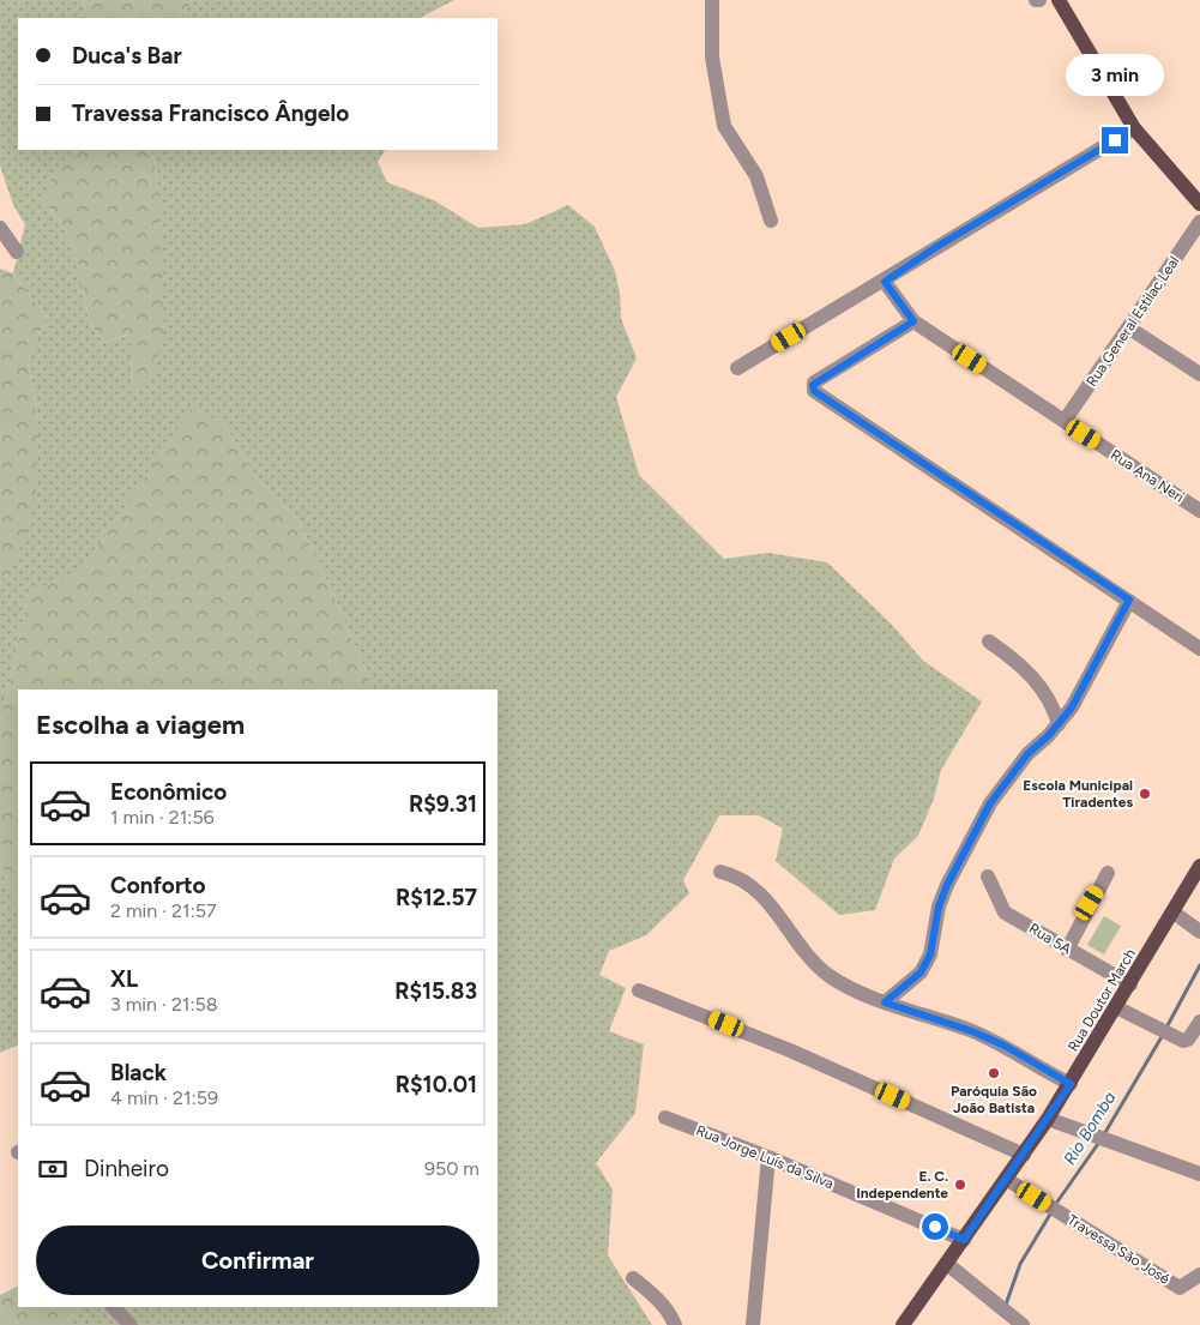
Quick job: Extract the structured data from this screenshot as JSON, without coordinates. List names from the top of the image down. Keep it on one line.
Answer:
{"streets":{"main road":["Rua Doutor March"],"street":["Rua General Estilac Leal","Rua Ana Neri","Rua 5A","Rua Jorge Luís da Silva","Travessa São José"]},"crossings":[["Rua General Estilac Leal","Rua Ana Neri"],["Rua 5A","Rua Doutor March"],["Rua Doutor March","Rua Jorge Luís da Silva"],["Rua Doutor March","Travessa São José"]],"water":["Rio Bomba"],"places":["Escola Municipal Tiradentes","Paróquia São João Batista","E. C. Independente"],"page":{"banner":["Duca's Bar","Travessa Francisco Ângelo"],"bubble":"3 min","heading":"Escolha a viagem","list":[{"name":"Econômico","note":"1 min · 21:56","value":"R$9.31"},{"name":"Conforto","note":"2 min · 21:57","value":"R$12.57"},{"name":"XL","note":"3 min · 21:58","value":"R$15.83"},{"name":"Black","note":"4 min · 21:59","value":"R$10.01"}],"pay":["Dinheiro","950 m"],"buttons":"Confirmar"}}
